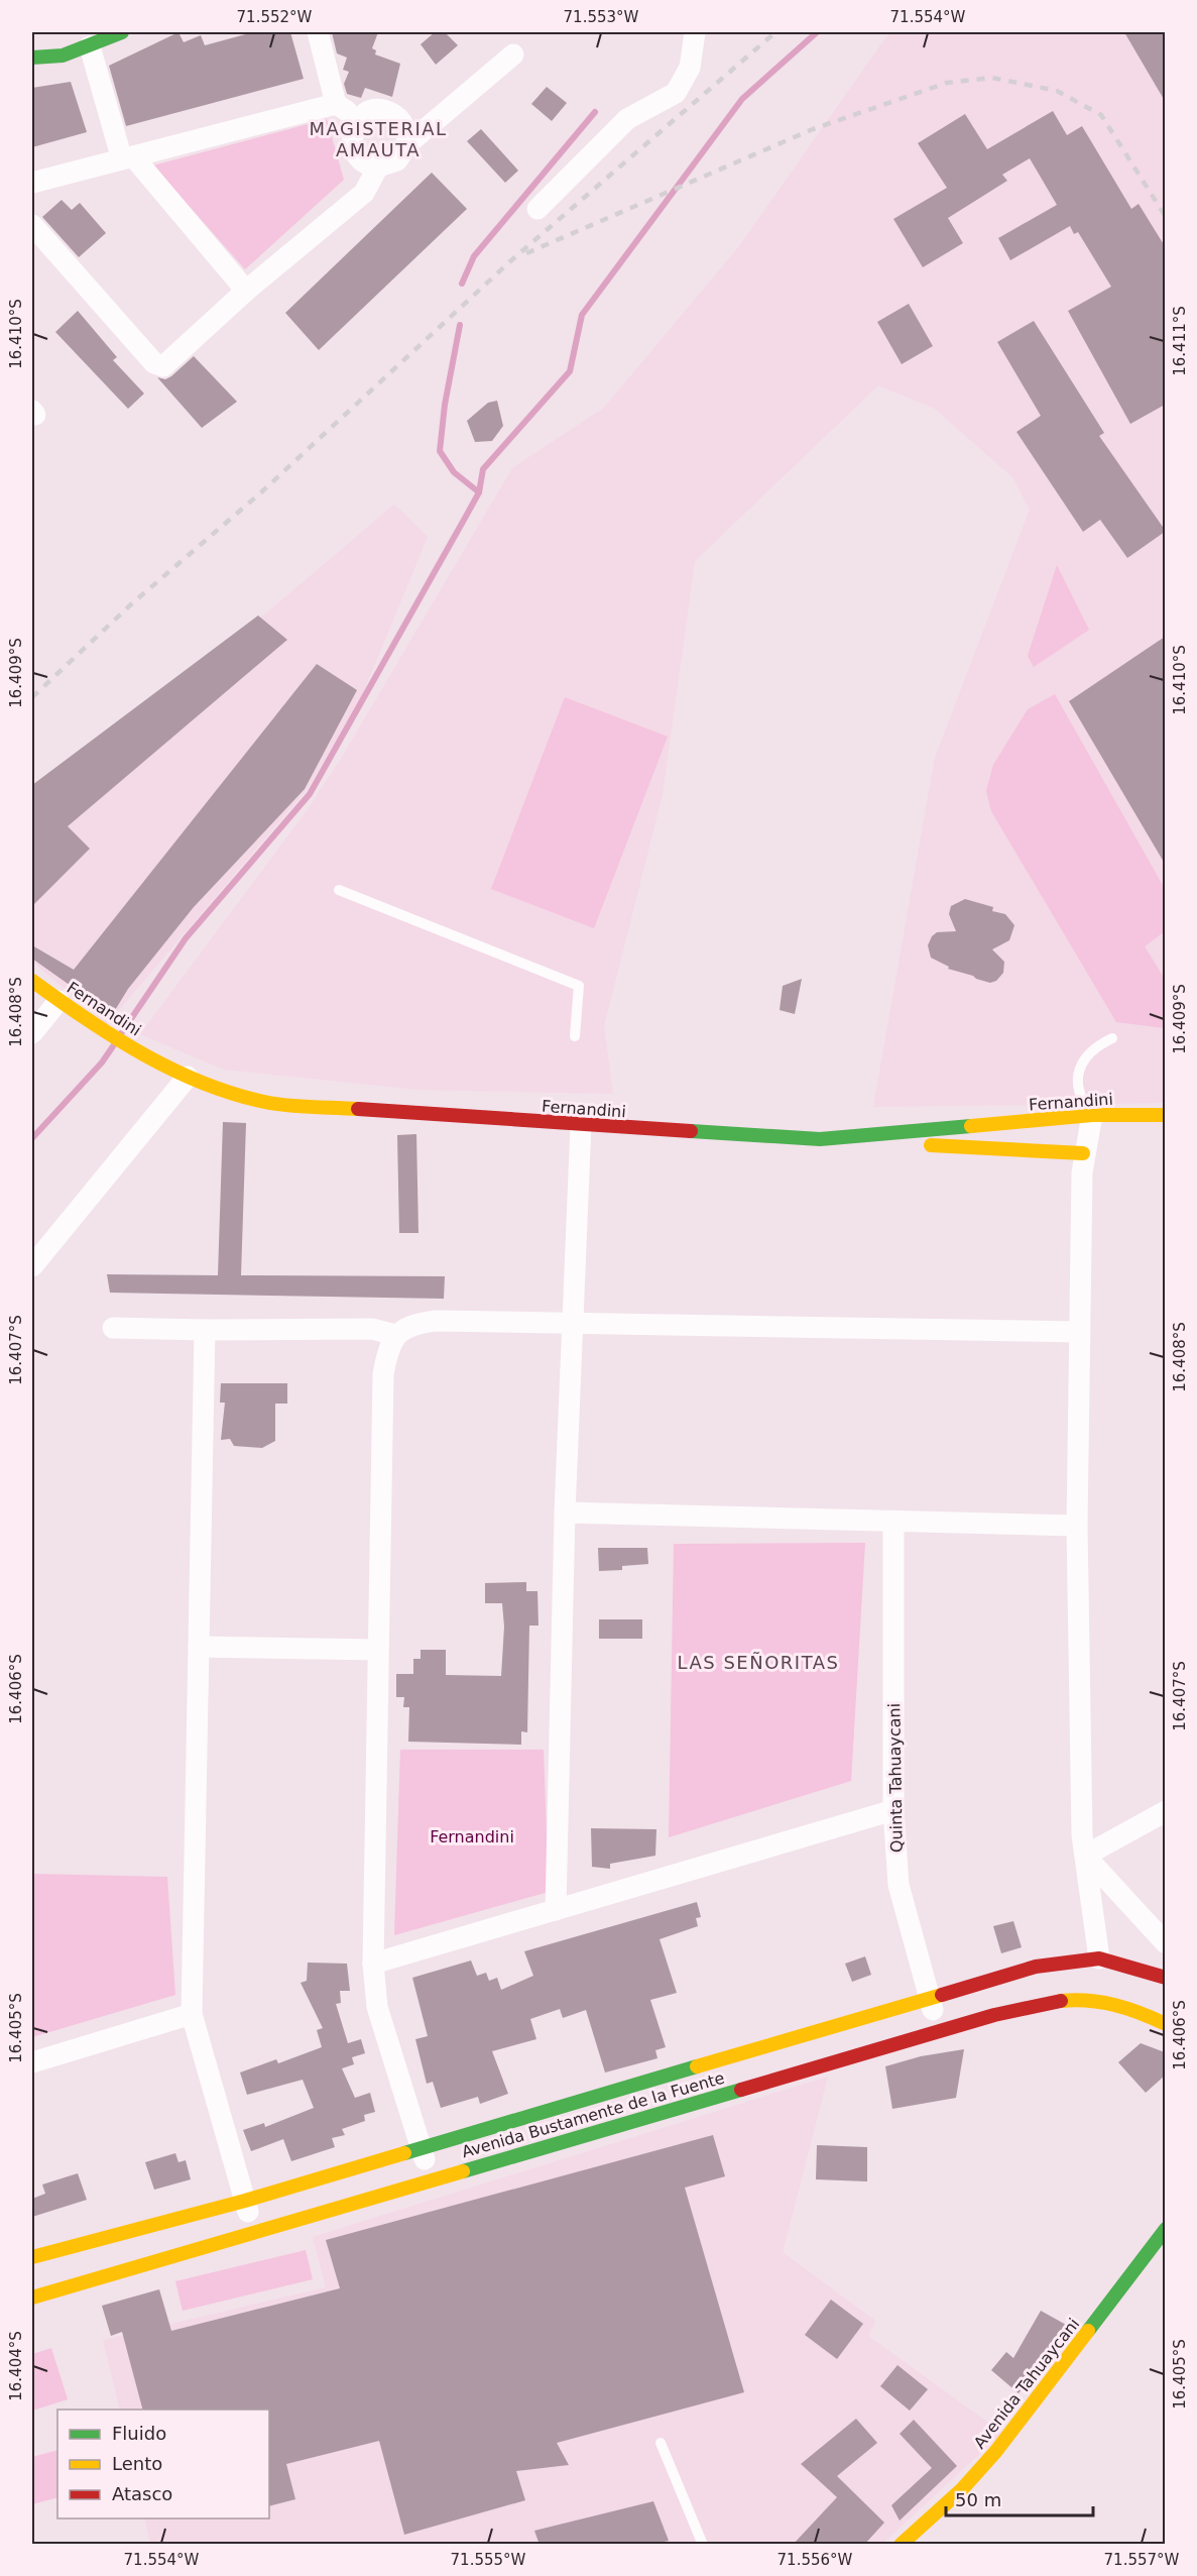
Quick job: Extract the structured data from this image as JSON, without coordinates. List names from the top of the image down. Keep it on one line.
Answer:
{"streets":{"main road":["Fernandini","Avenida Bustamente de la Fuente","Avenida Tahuaycani"],"street":["Quinta Tahuaycani"]},"crossings":[["Quinta Tahuaycani","Avenida Bustamente de la Fuente"]],"districts":["MAGISTERIAL AMAUTA","LAS SEÑORITAS"],"parks":["Fernandini"],"legend":["Fluido","Lento","Atasco"],"scale_bar":"50 m","coordinates":["71.552°W","71.553°W","71.554°W","16.410°S","16.411°S","16.409°S","16.408°S","16.407°S","16.406°S","16.405°S","16.404°S","71.555°W","71.556°W","71.557°W"]}
